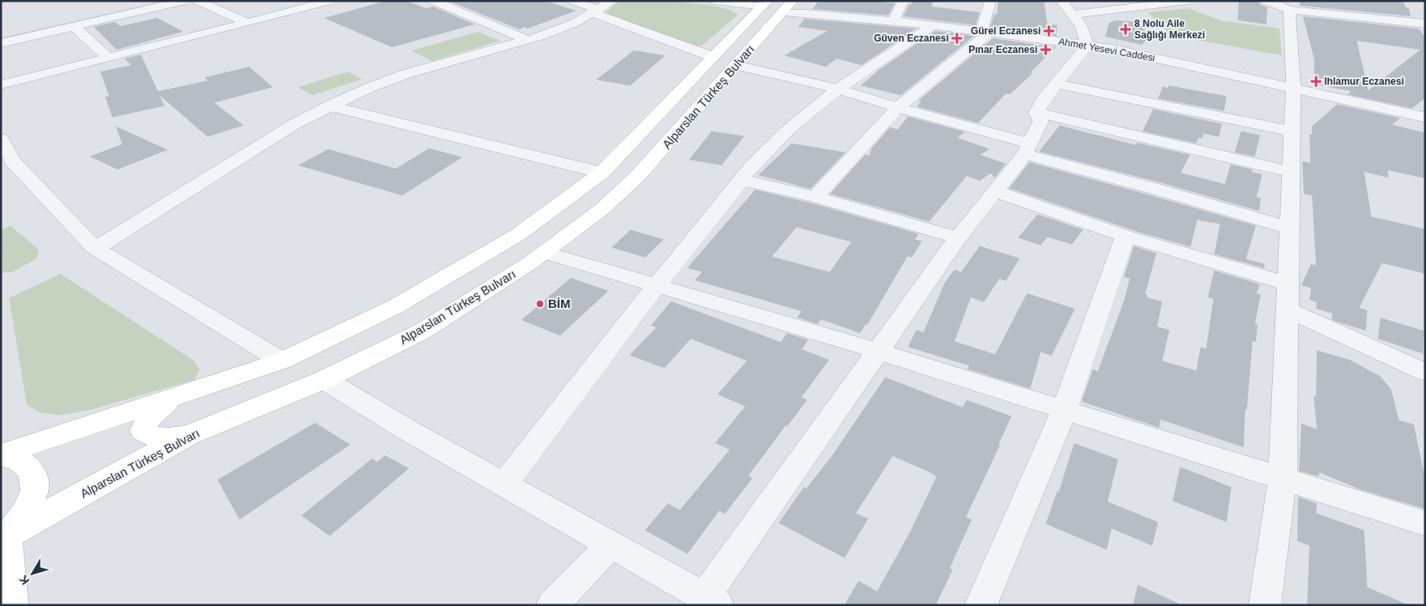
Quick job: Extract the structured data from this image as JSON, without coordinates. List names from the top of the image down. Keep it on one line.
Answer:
{"streets":{"main road":["Alparslan Türkeş Bulvarı"],"street":["Ahmet Yesevi Caddesi"]},"crossings":[["Ahmet Yesevi Caddesi","Alparslan Türkeş Bulvarı"]],"places":{"health":["8 Nolu Aile Sağlığı Merkezi","Gürel Eczanesi","Güven Eczanesi","Pınar Eczanesi","Ihlamur Eczanesi"],"other":["BİM"]},"north":"bottom left"}
